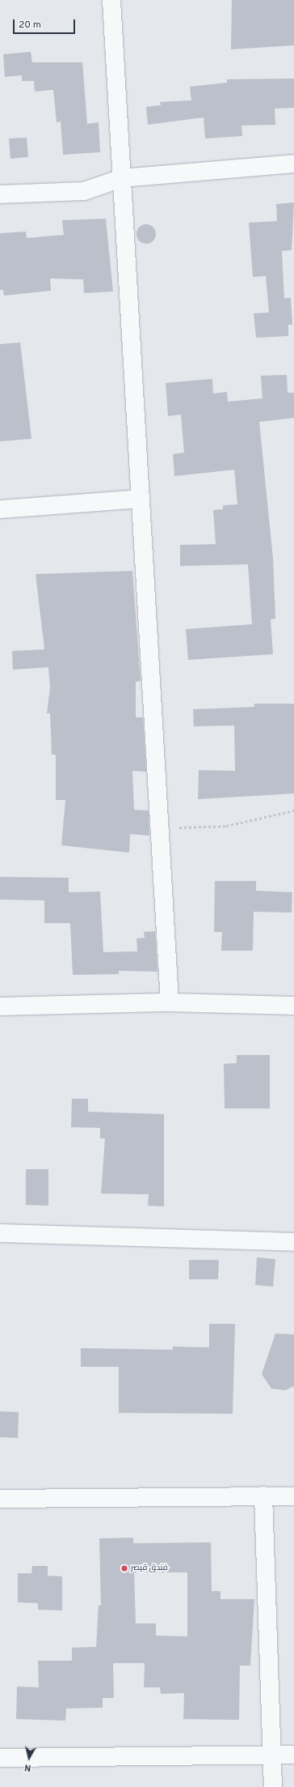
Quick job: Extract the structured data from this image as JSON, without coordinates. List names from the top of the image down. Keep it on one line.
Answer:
{"places":["فندق قيصر"],"scale_bar":"20 m","north":"bottom"}
